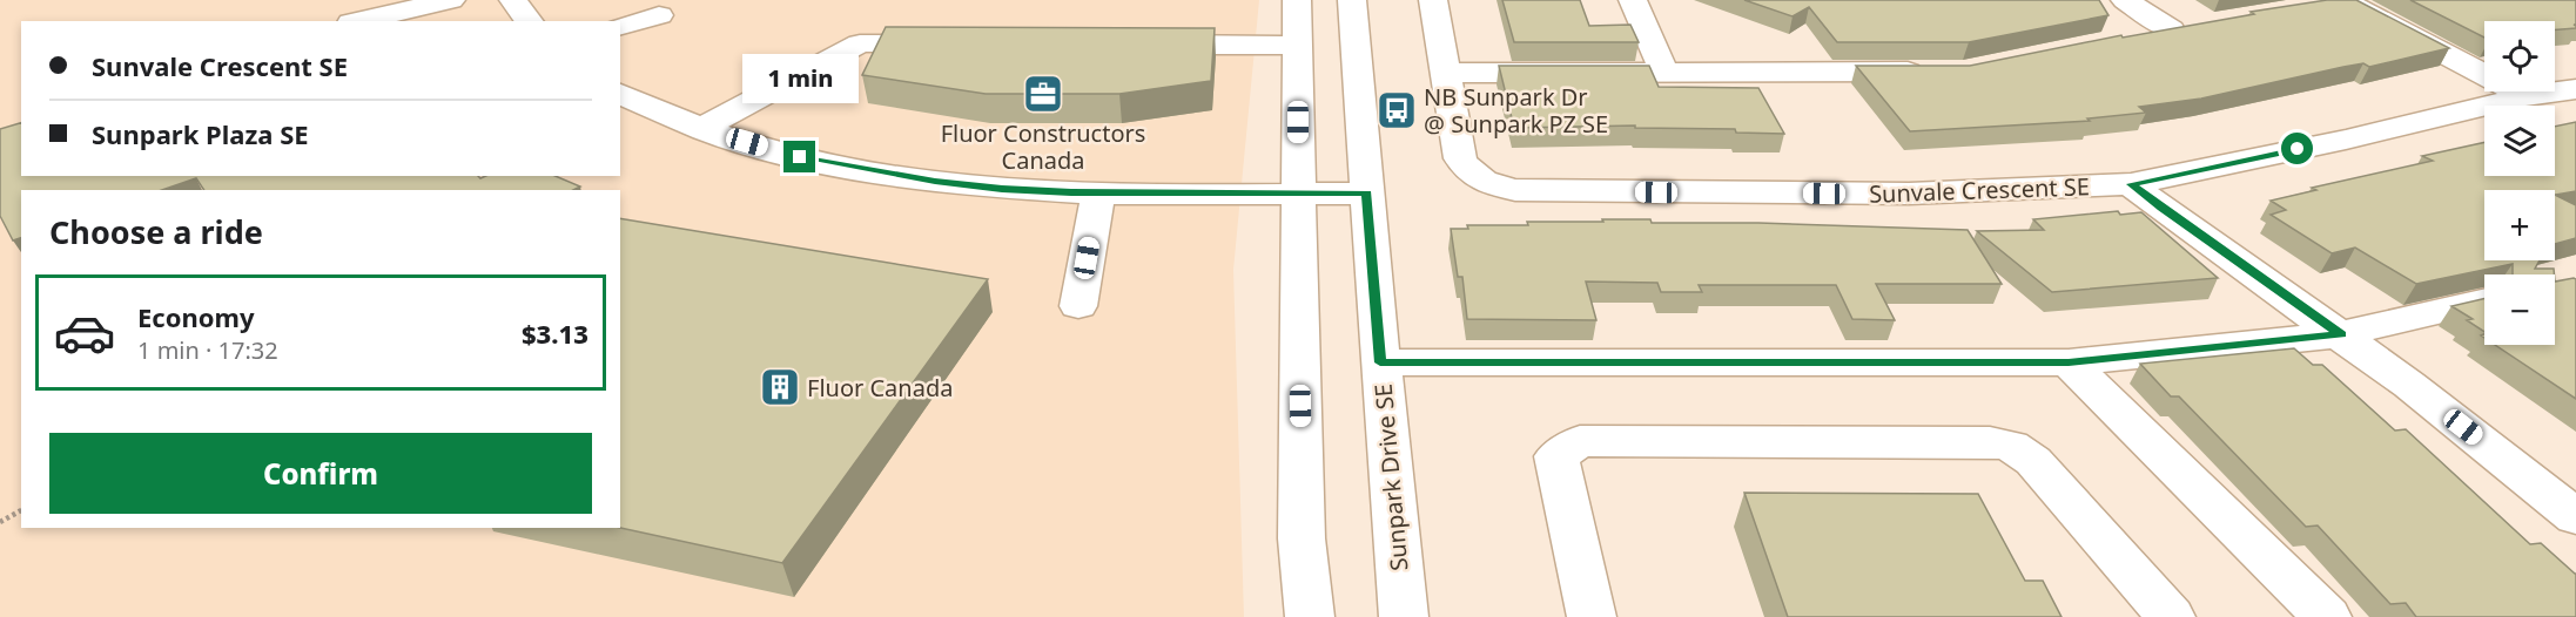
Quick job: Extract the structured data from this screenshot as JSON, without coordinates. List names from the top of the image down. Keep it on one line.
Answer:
{"streets":{"street":["Sunvale Crescent SE","Sunpark Drive SE"]},"places":{"office":["Fluor Constructors Canada"],"bus stop":["NB Sunpark Dr @ Sunpark PZ SE"],"building":["Fluor Canada"]},"page":{"map_buttons":["+","−"],"banner":["Sunvale Crescent SE","Sunpark Plaza SE"],"bubble":"1 min","heading":"Choose a ride","list":[{"name":"Economy","note":"1 min · 17:32","value":"$3.13"}],"buttons":"Confirm"}}
